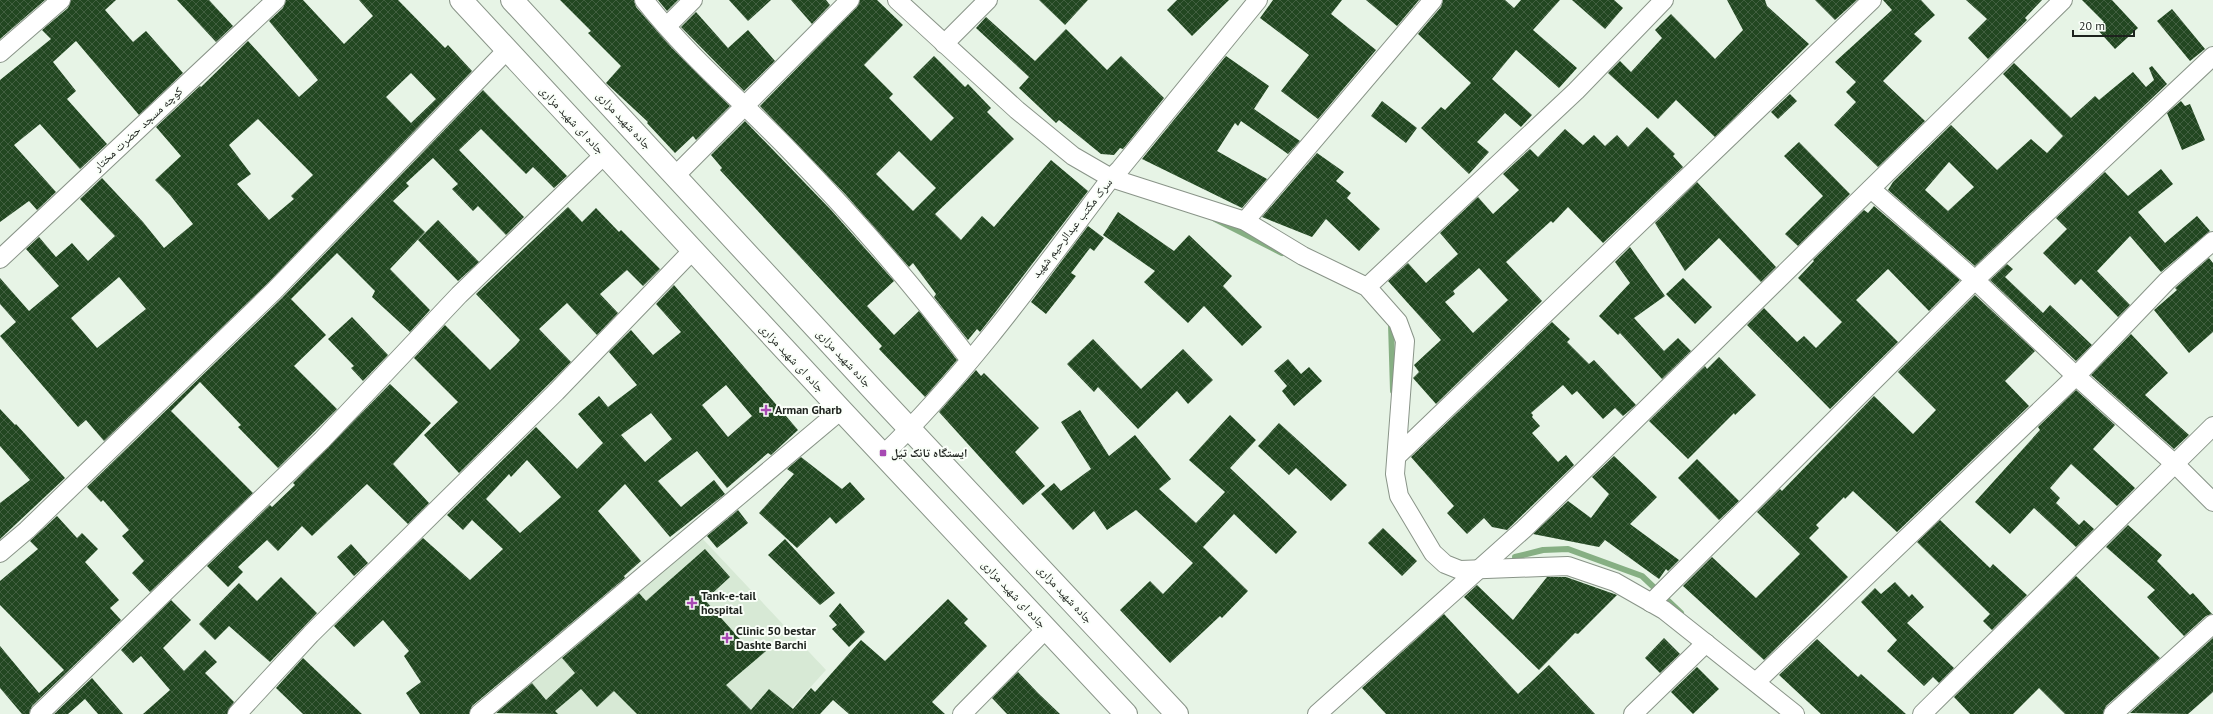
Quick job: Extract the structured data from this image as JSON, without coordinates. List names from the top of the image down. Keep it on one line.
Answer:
{"streets":{"main road":["جاده ای شهید مزاری","جاده شهید مزاری"],"street":["کوچه مسجد حضرت مختار","سرک مکتب عبدالرحیم شهید"]},"crossings":[["جاده ای شهید مزاری","سرک مکتب عبدالرحیم شهید"],["جاده شهید مزاری","سرک مکتب عبدالرحیم شهید"]],"places":{"health":["Arman Gharb","Tank-e-tail hospital","Clinic 50 bestar Dashte Barchi"],"transit":["ایستگاه تانک تیل"]},"scale_bar":"20 m"}
